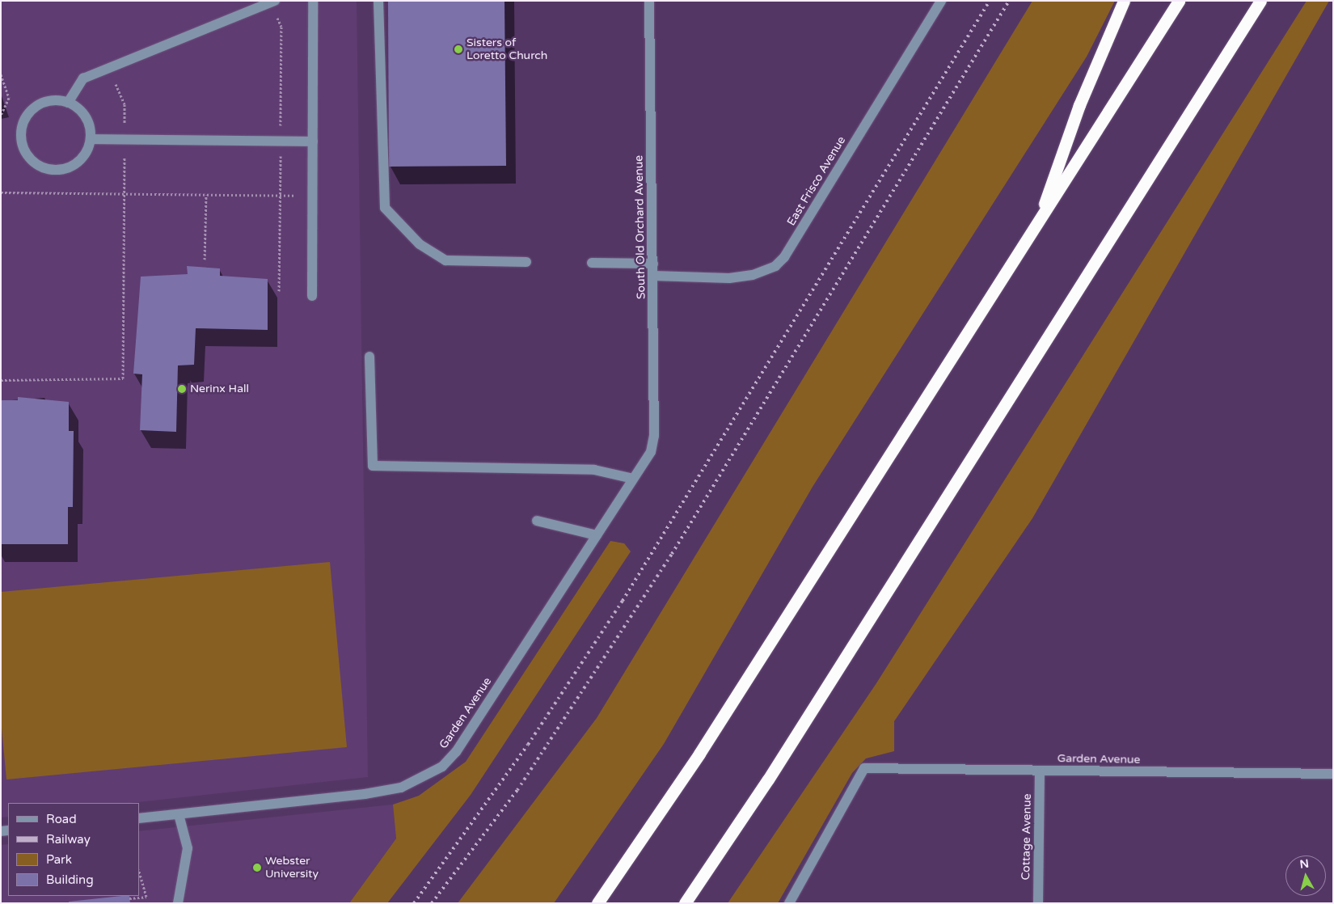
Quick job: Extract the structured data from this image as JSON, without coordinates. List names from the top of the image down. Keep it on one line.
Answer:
{"streets":{"street":["East Frisco Avenue","South Old Orchard Avenue","Garden Avenue","Cottage Avenue"]},"crossings":[["East Frisco Avenue","South Old Orchard Avenue"],["South Old Orchard Avenue","Garden Avenue"],["Garden Avenue","Cottage Avenue"]],"places":["Sisters of Loretto Church","Nerinx Hall","Webster University"],"legend":["Road","Railway","Park","Building"],"north":"top"}
